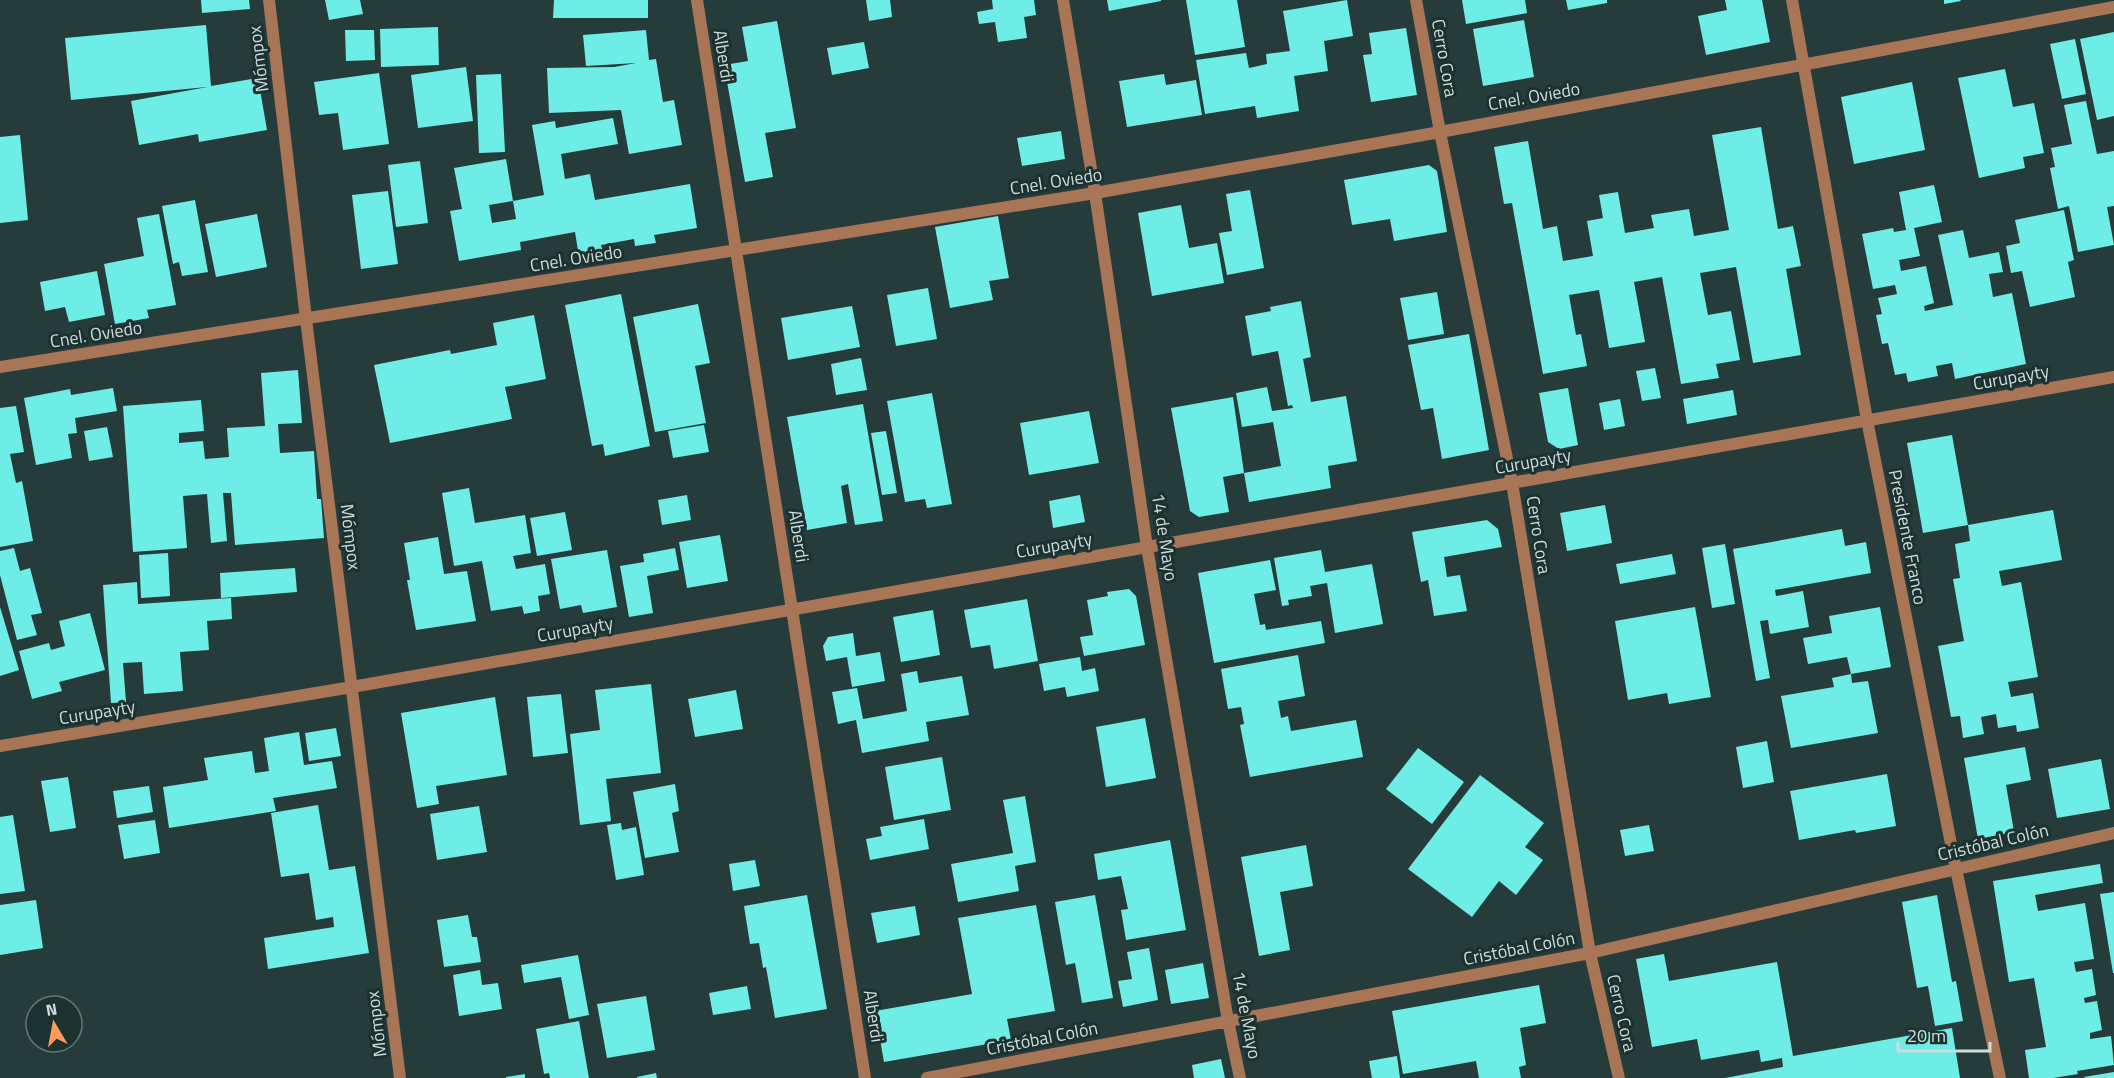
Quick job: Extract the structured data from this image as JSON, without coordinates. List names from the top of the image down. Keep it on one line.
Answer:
{"streets":{"street":["Alberdi","Cerro Cora","Mómpox","Cnel. Oviedo","Curupayty","14 de Mayo","Presidente Franco","Cristóbal Colón"]},"crossings":[["Alberdi","Cnel. Oviedo"],["Alberdi","Curupayty"],["Cerro Cora","Cnel. Oviedo"],["Cerro Cora","Curupayty"],["Cerro Cora","Cristóbal Colón"],["Mómpox","Cnel. Oviedo"],["Mómpox","Curupayty"],["Cnel. Oviedo","14 de Mayo"],["Cnel. Oviedo","Presidente Franco"],["Curupayty","14 de Mayo"],["Curupayty","Presidente Franco"],["14 de Mayo","Cristóbal Colón"],["Presidente Franco","Cristóbal Colón"]],"scale_bar":"20 m","north":"top"}
